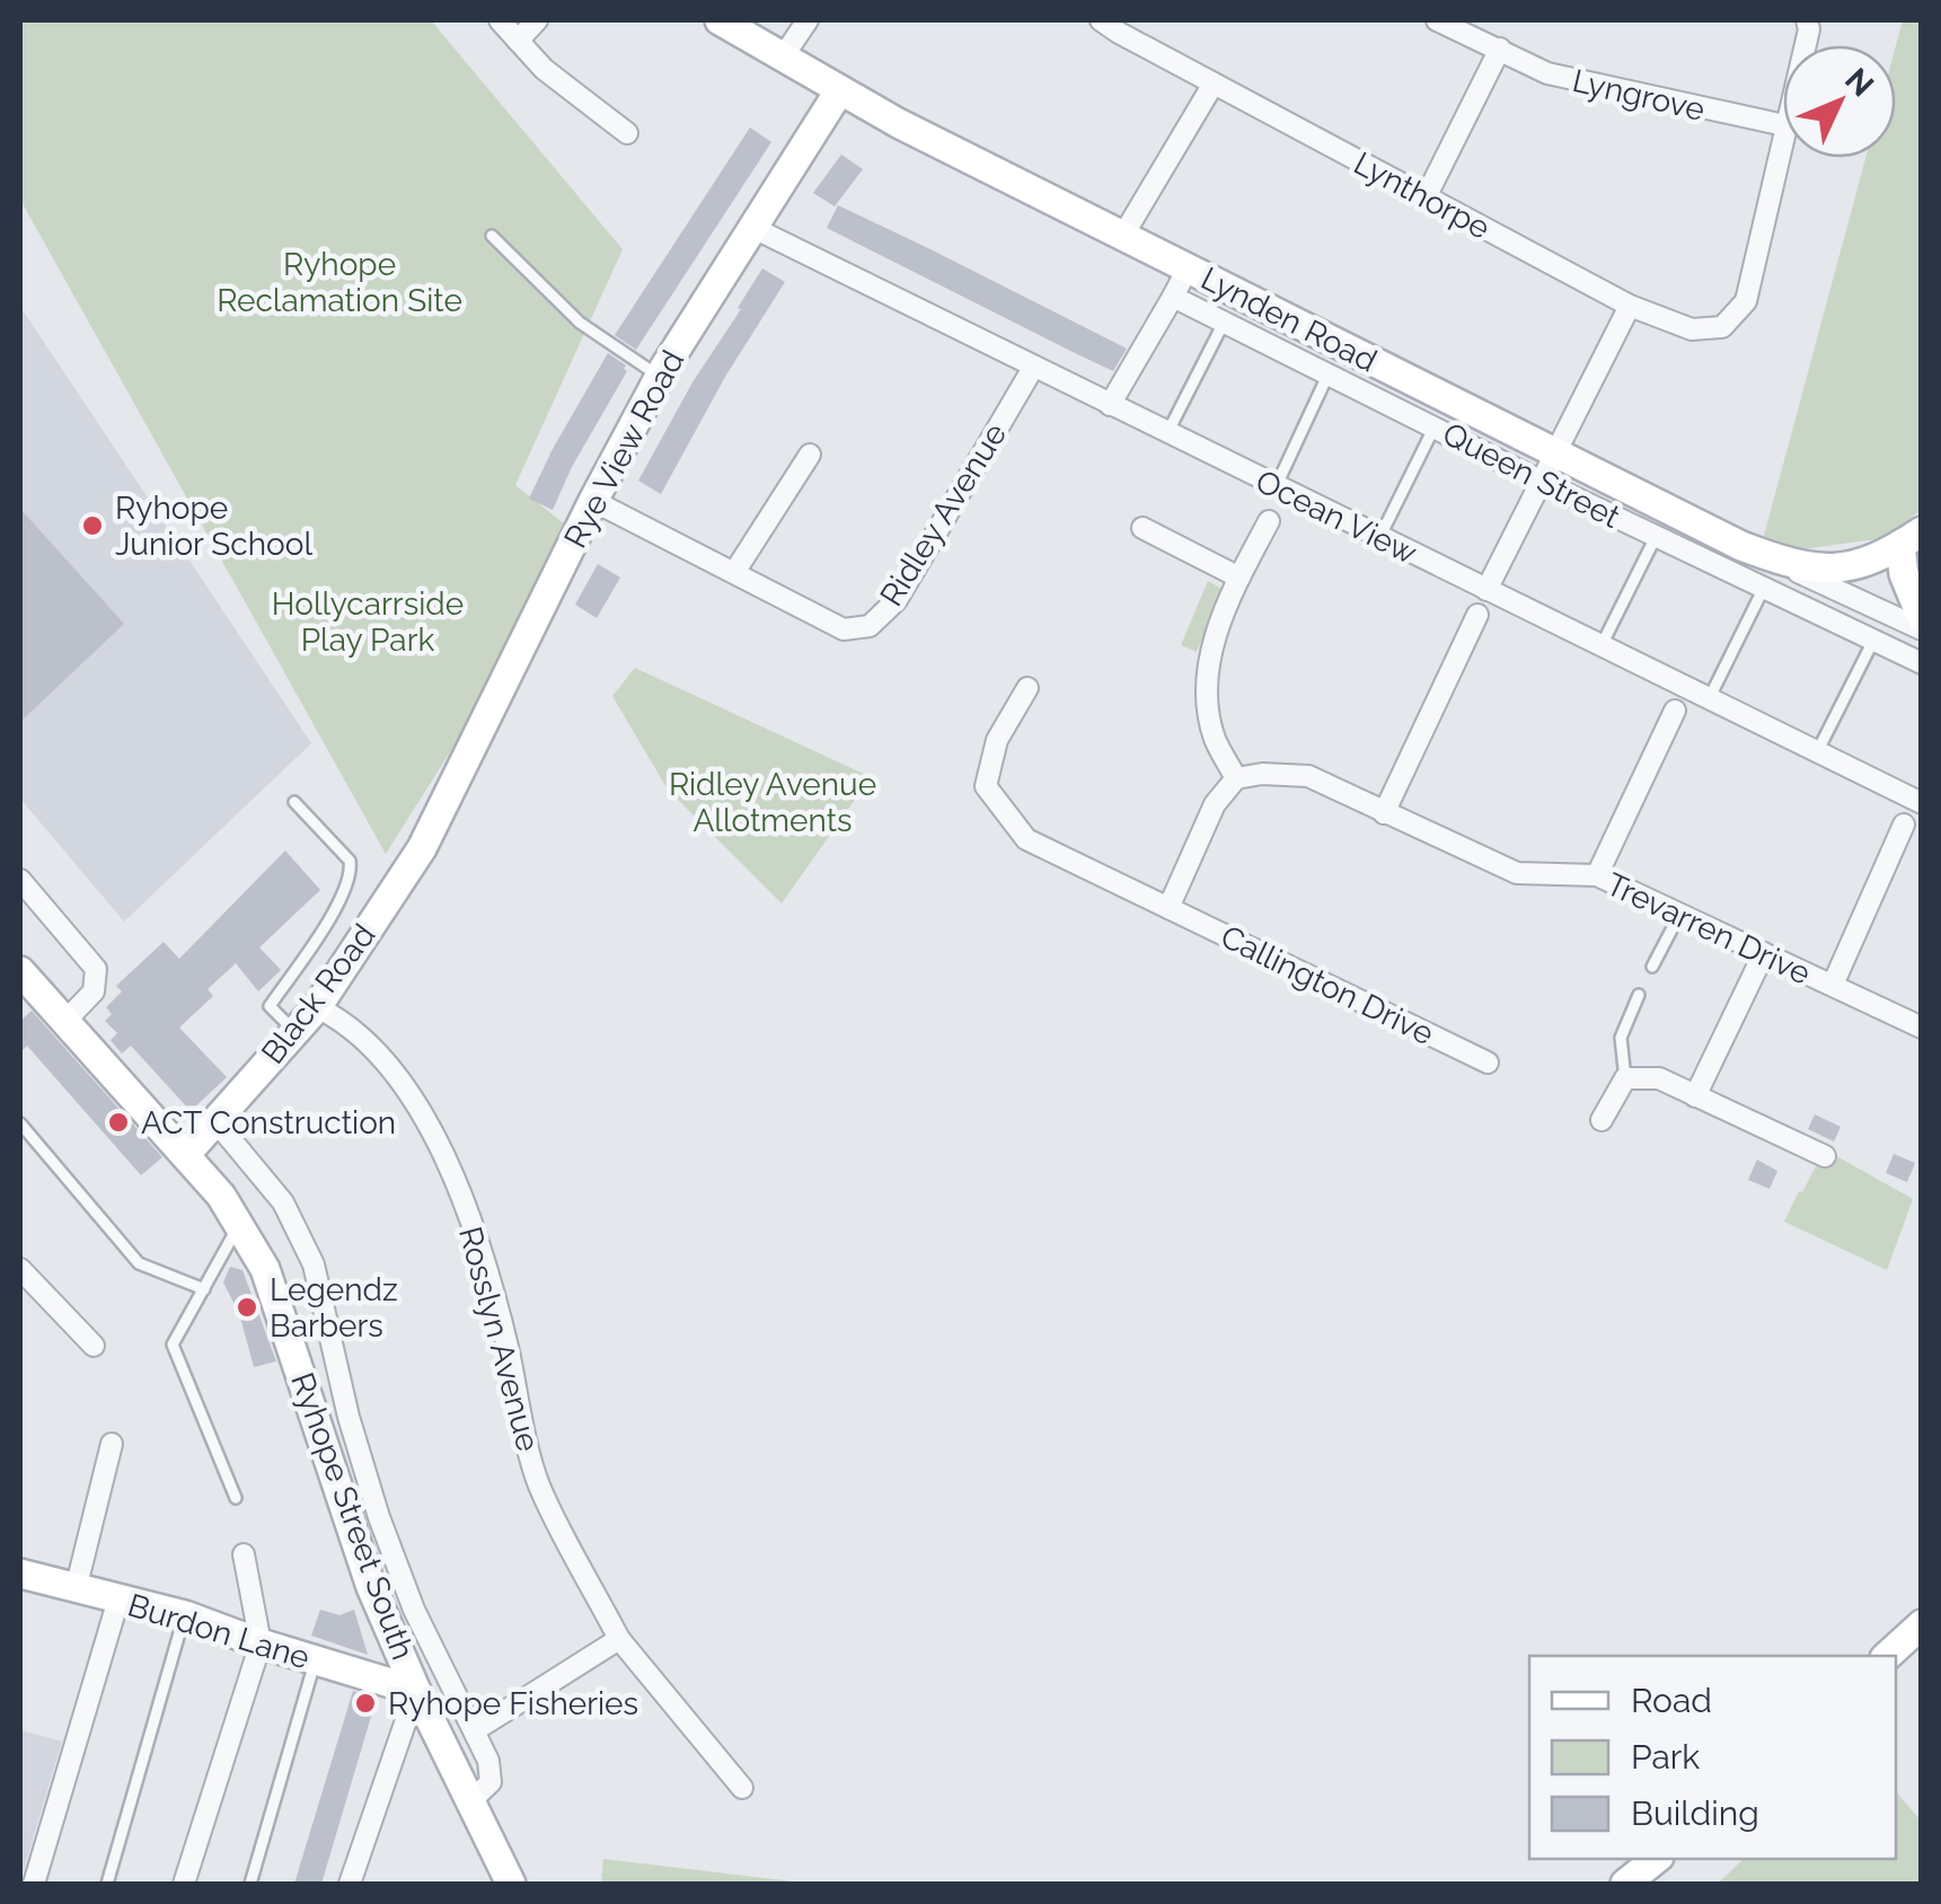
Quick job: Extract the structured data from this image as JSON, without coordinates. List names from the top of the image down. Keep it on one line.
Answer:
{"streets":{"street":["Lyngrove","Lynthorpe","Lynden Road","Rye View Road","Queen Street","Ridley Avenue","Ocean View","Trevarren Drive","Callington Drive","Black Road","Rosslyn Avenue","Ryhope Street South","Burdon Lane"]},"crossings":[["Lynden Road","Rye View Road"],["Rye View Road","Ridley Avenue"],["Rye View Road","Ocean View"],["Rye View Road","Black Road"],["Ridley Avenue","Ocean View"],["Black Road","Rosslyn Avenue"],["Black Road","Ryhope Street South"],["Ryhope Street South","Burdon Lane"]],"parks":["Ryhope Reclamation Site","Hollycarrside Play Park","Ridley Avenue Allotments"],"places":["Ryhope Junior School","ACT Construction","Legendz Barbers","Ryhope Fisheries"],"legend":["Road","Park","Building"],"north":"top right"}
